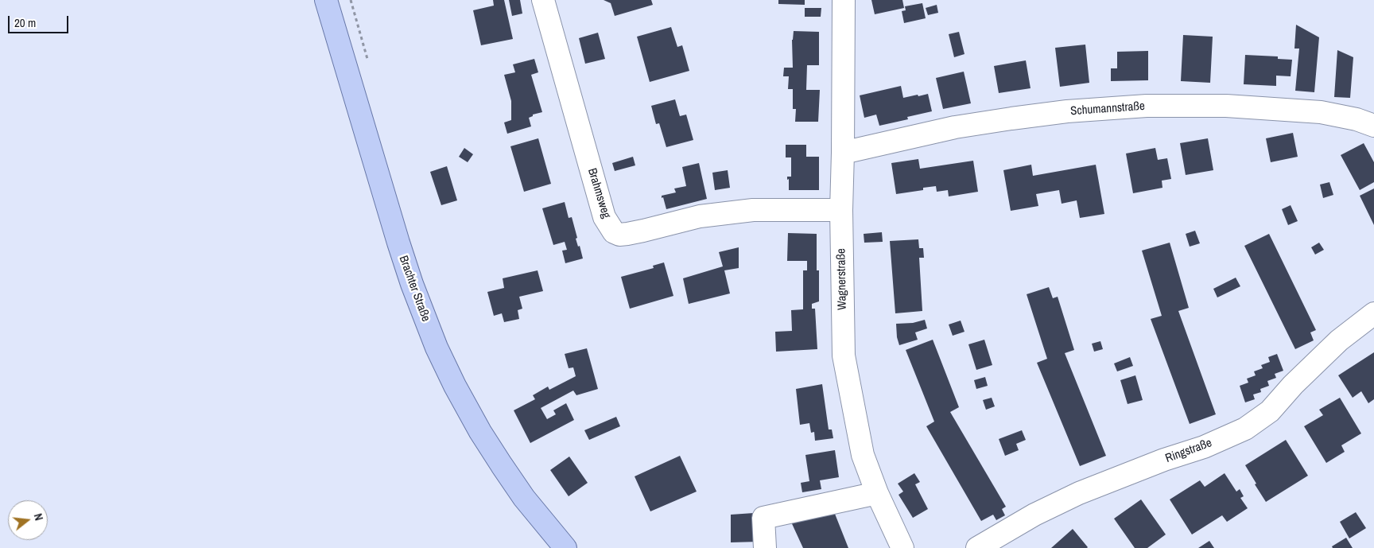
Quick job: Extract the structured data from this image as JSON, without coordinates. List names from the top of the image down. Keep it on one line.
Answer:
{"streets":{"main road":["Brachter Straße"],"street":["Schumannstraße","Brahmsweg","Wagnerstraße","Ringstraße"]},"crossings":[["Schumannstraße","Wagnerstraße"],["Brahmsweg","Wagnerstraße"]],"scale_bar":"20 m","north":"right"}
